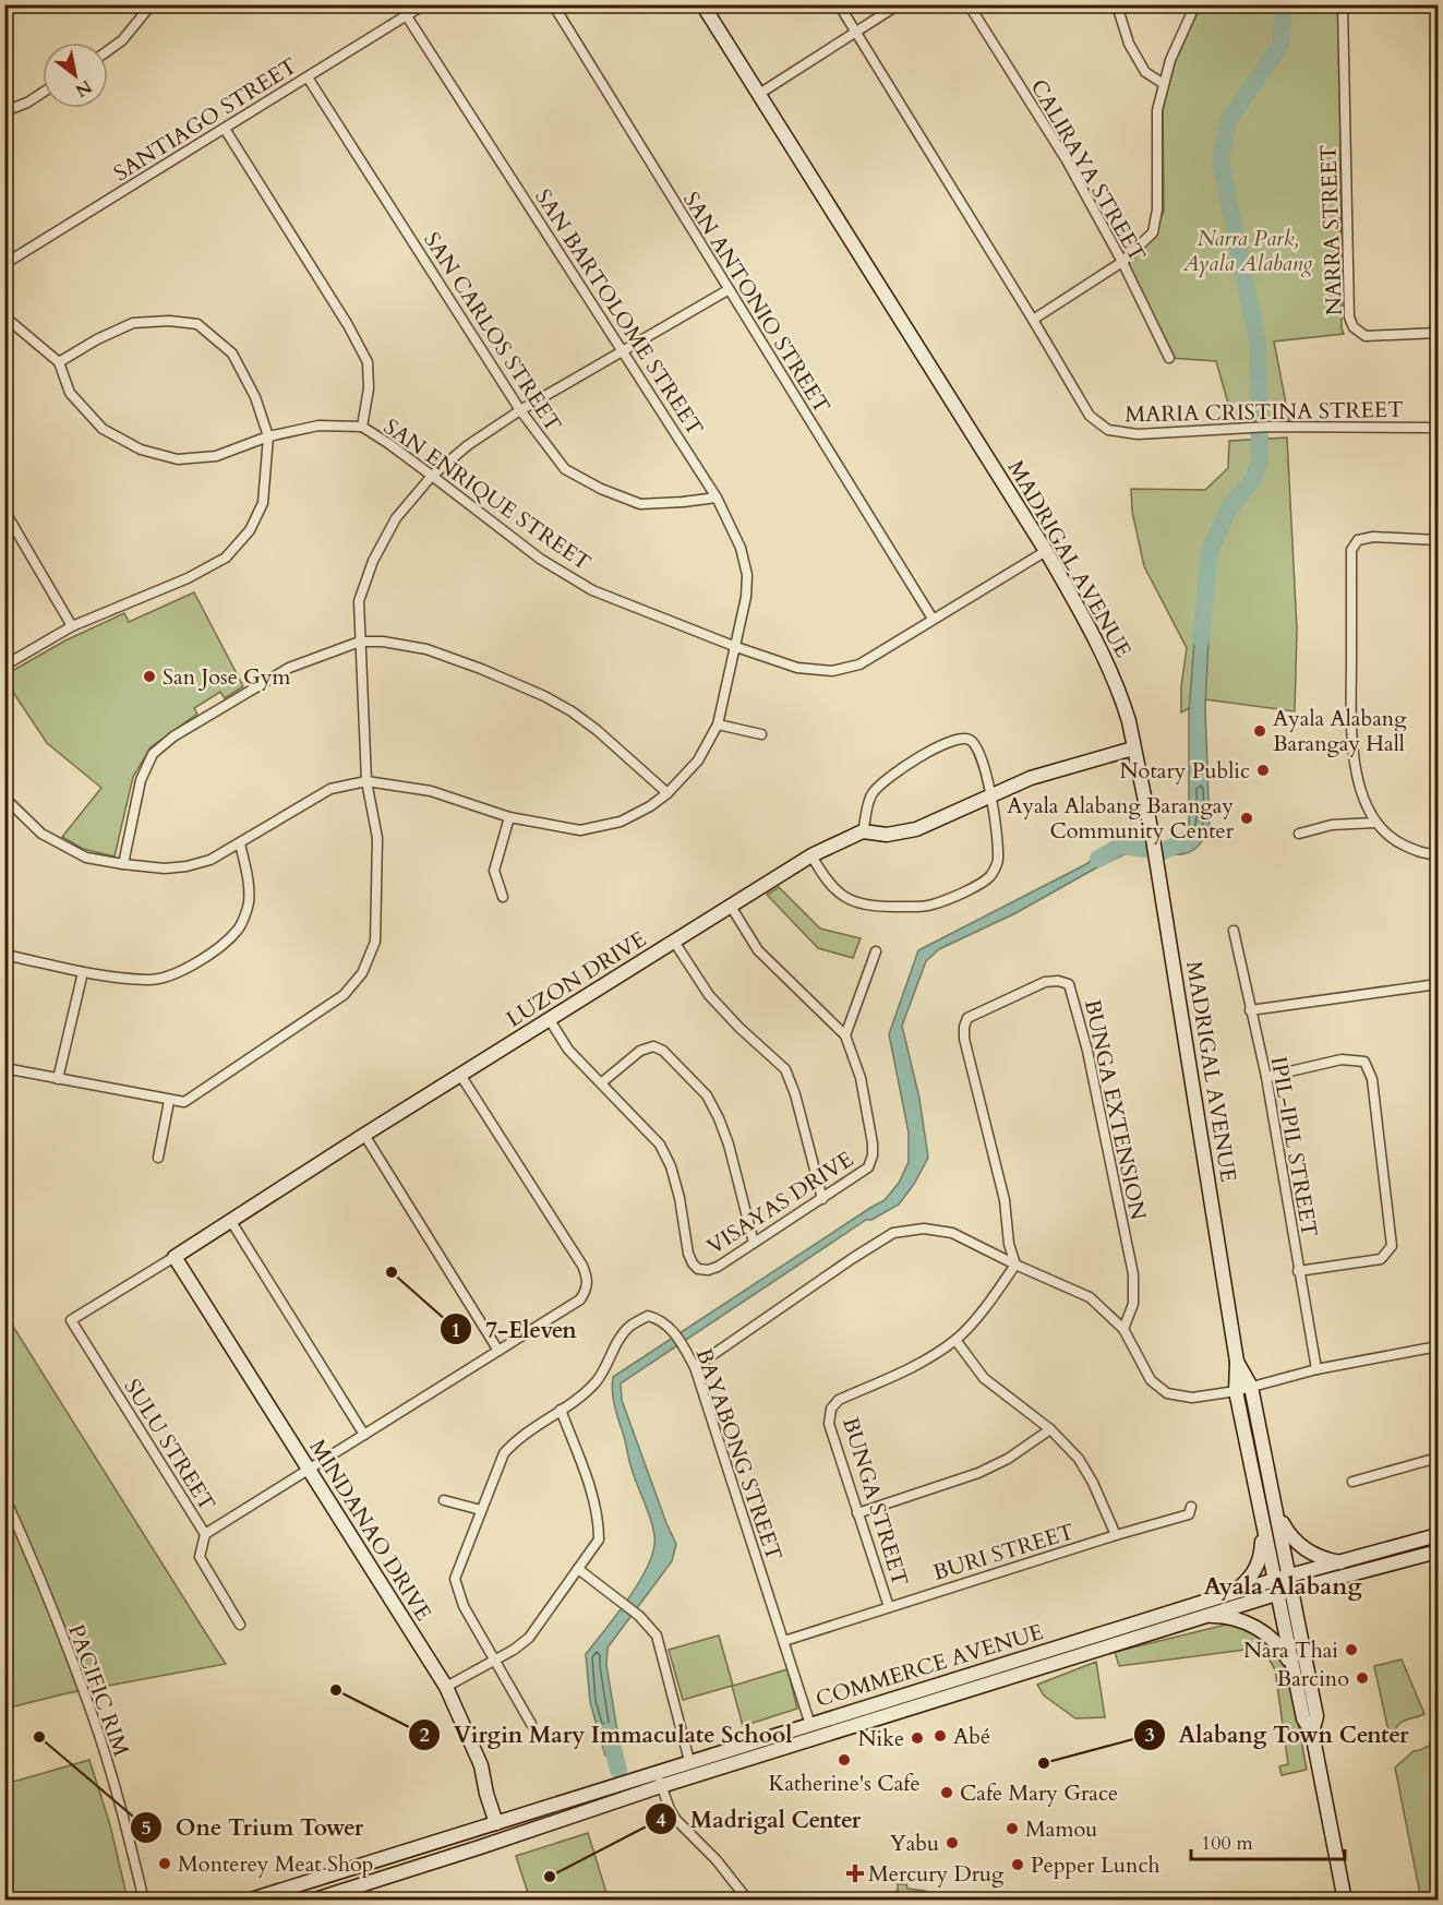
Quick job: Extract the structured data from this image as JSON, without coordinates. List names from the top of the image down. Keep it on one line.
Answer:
{"streets":{"street":["SANTIAGO STREET","CALIRAYA STREET","NARRA STREET","SAN ANTONIO STREET","SAN BARTOLOME STREET","SAN CARLOS STREET","MARIA CRISTINA STREET","SAN ENRIQUE STREET","MADRIGAL AVENUE","LUZON DRIVE","BUNGA EXTENSION","IPIL-IPIL STREET","VISAYAS DRIVE","SULU STREET","BAYABONG STREET","BUNGA STREET","MINDANAO DRIVE","BURI STREET","COMMERCE AVENUE","PACIFIC RIM"]},"crossings":[["SANTIAGO STREET","SAN BARTOLOME STREET"],["SANTIAGO STREET","SAN CARLOS STREET"],["SAN ANTONIO STREET","SAN ENRIQUE STREET"],["SAN BARTOLOME STREET","SAN CARLOS STREET"],["SAN BARTOLOME STREET","SAN ENRIQUE STREET"],["SAN ENRIQUE STREET","MADRIGAL AVENUE"],["MADRIGAL AVENUE","LUZON DRIVE"],["MADRIGAL AVENUE","COMMERCE AVENUE"],["LUZON DRIVE","VISAYAS DRIVE"],["LUZON DRIVE","SULU STREET"],["LUZON DRIVE","MINDANAO DRIVE"],["BUNGA EXTENSION","BUNGA STREET"],["BAYABONG STREET","BURI STREET"],["BAYABONG STREET","COMMERCE AVENUE"],["BUNGA STREET","BURI STREET"],["MINDANAO DRIVE","COMMERCE AVENUE"]],"districts":["Ayala Alabang"],"parks":["Narra Park, Ayala Alabang"],"places":{"other":["San Jose Gym","Ayala Alabang Barangay Hall","Notary Public","Ayala Alabang Barangay Community Center","7-Eleven","Nara Thai","Barcino","Virgin Mary Immaculate School","Abé","One Trium Tower","Nike","Katherine's Cafe","Alabang Town Center","Cafe Mary Grace","Mamou","Yabu","Monterey Meat Shop","Pepper Lunch","Madrigal Center"],"health":["Mercury Drug"]},"scale_bar":"100 m","north":"bottom right"}
